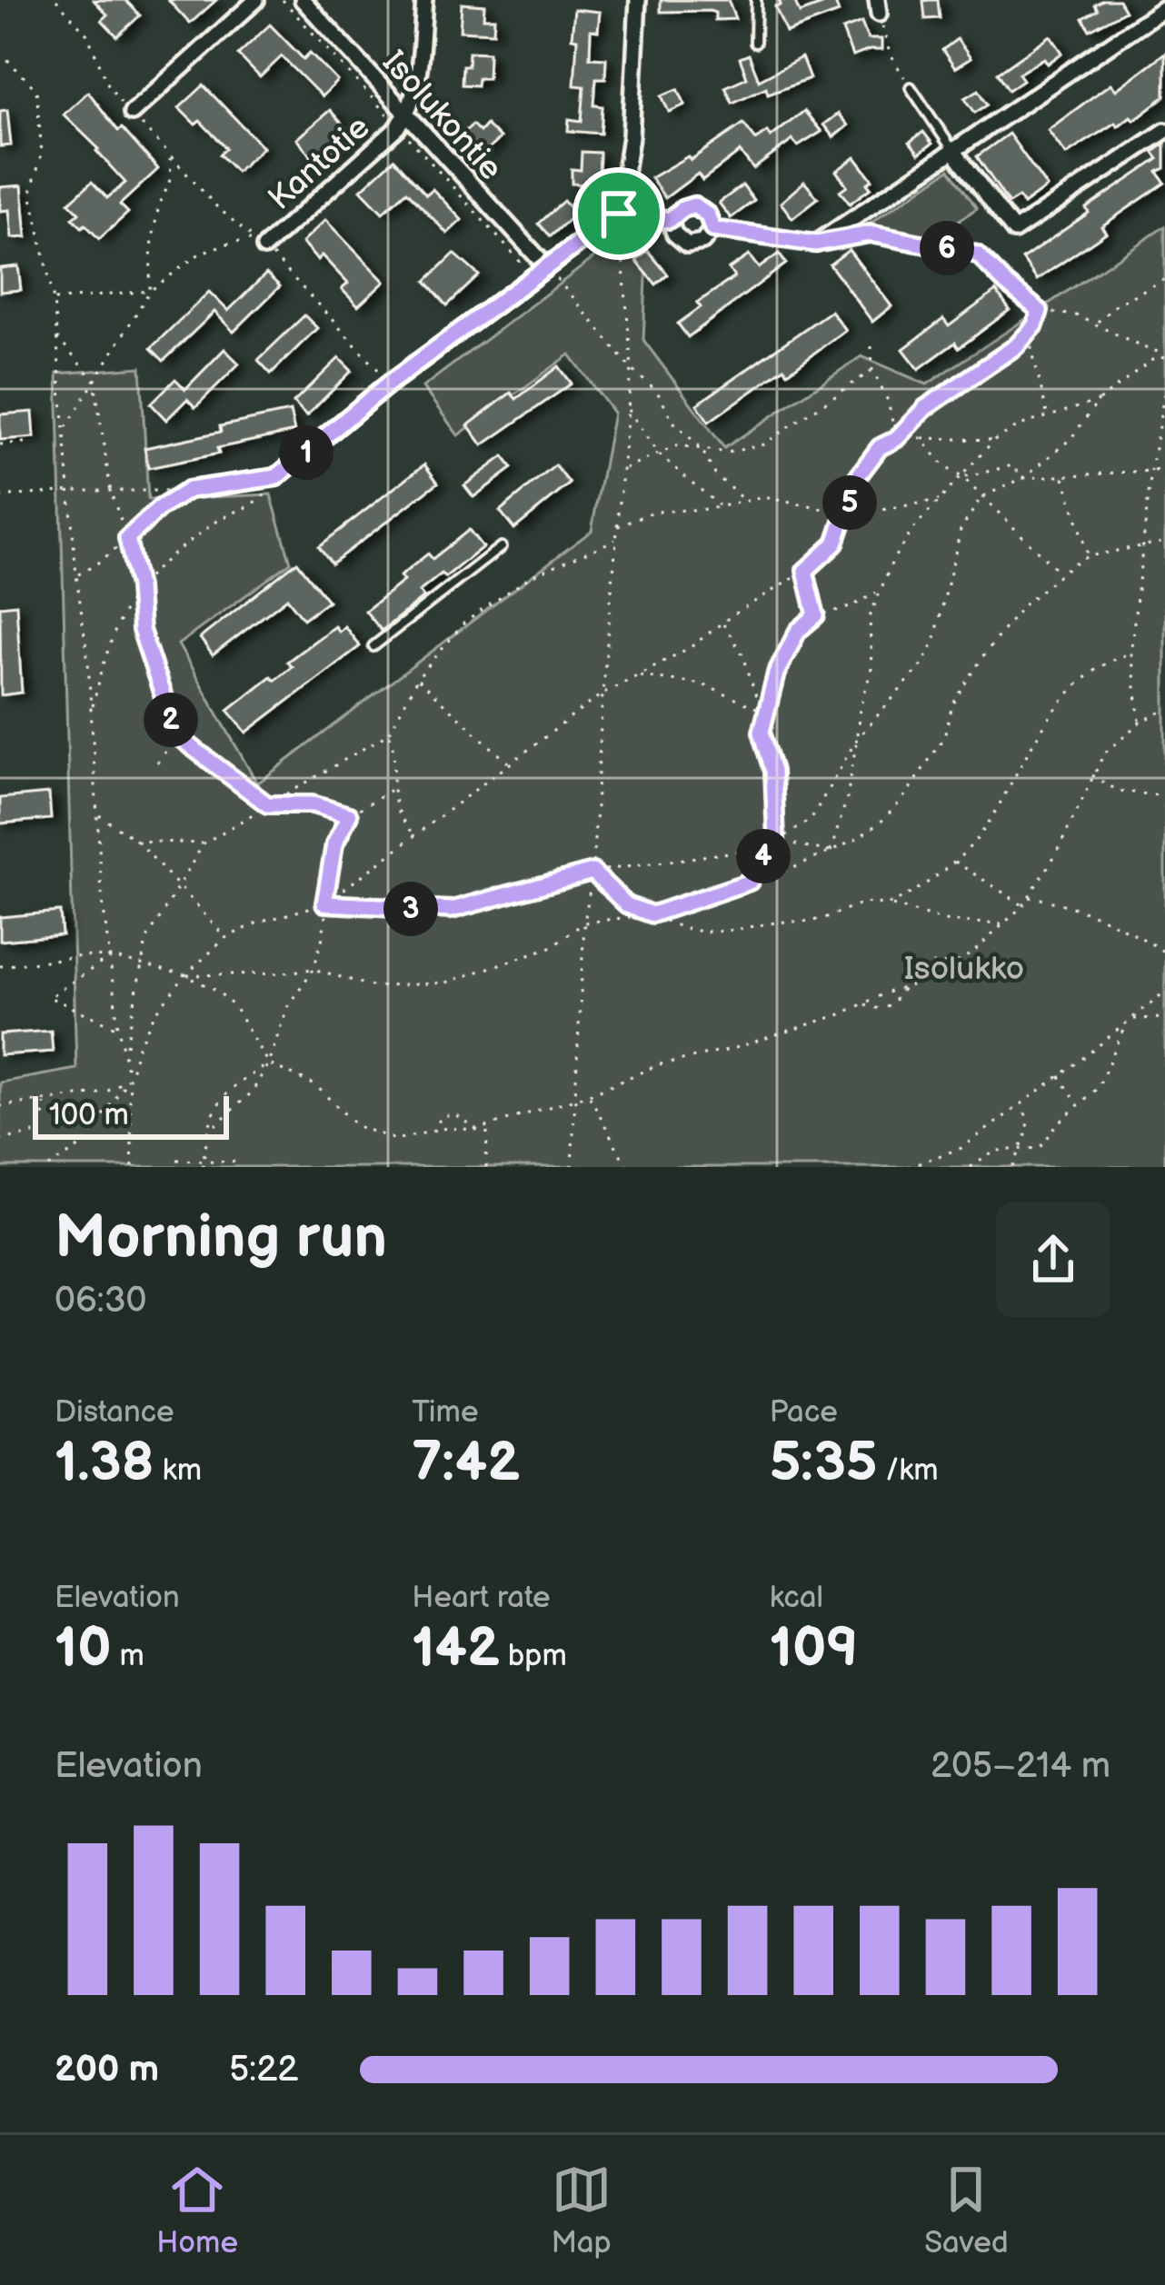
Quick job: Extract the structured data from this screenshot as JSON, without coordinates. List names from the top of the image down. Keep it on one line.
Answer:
{"streets":{"street":["Isolukontie","Kantotie"]},"crossings":[["Isolukontie","Kantotie"]],"parks":["Isolukko"],"scale_bar":"100 m","page":{"pins":["6","1","5","2","4","3"],"scale":"100 m","heading":["Morning run","06:30"],"stats":[["Distance","1.38 km"],["Time","7:42"],["Pace","5:35 /km"],["Elevation","10 m"],["Heart rate","142 bpm"],["kcal","109"]],"chart":["Elevation","205–214 m"],"list":[{"name":"200 m","note":"5:22"}],"tabs":["Home","Map","Saved"]}}
